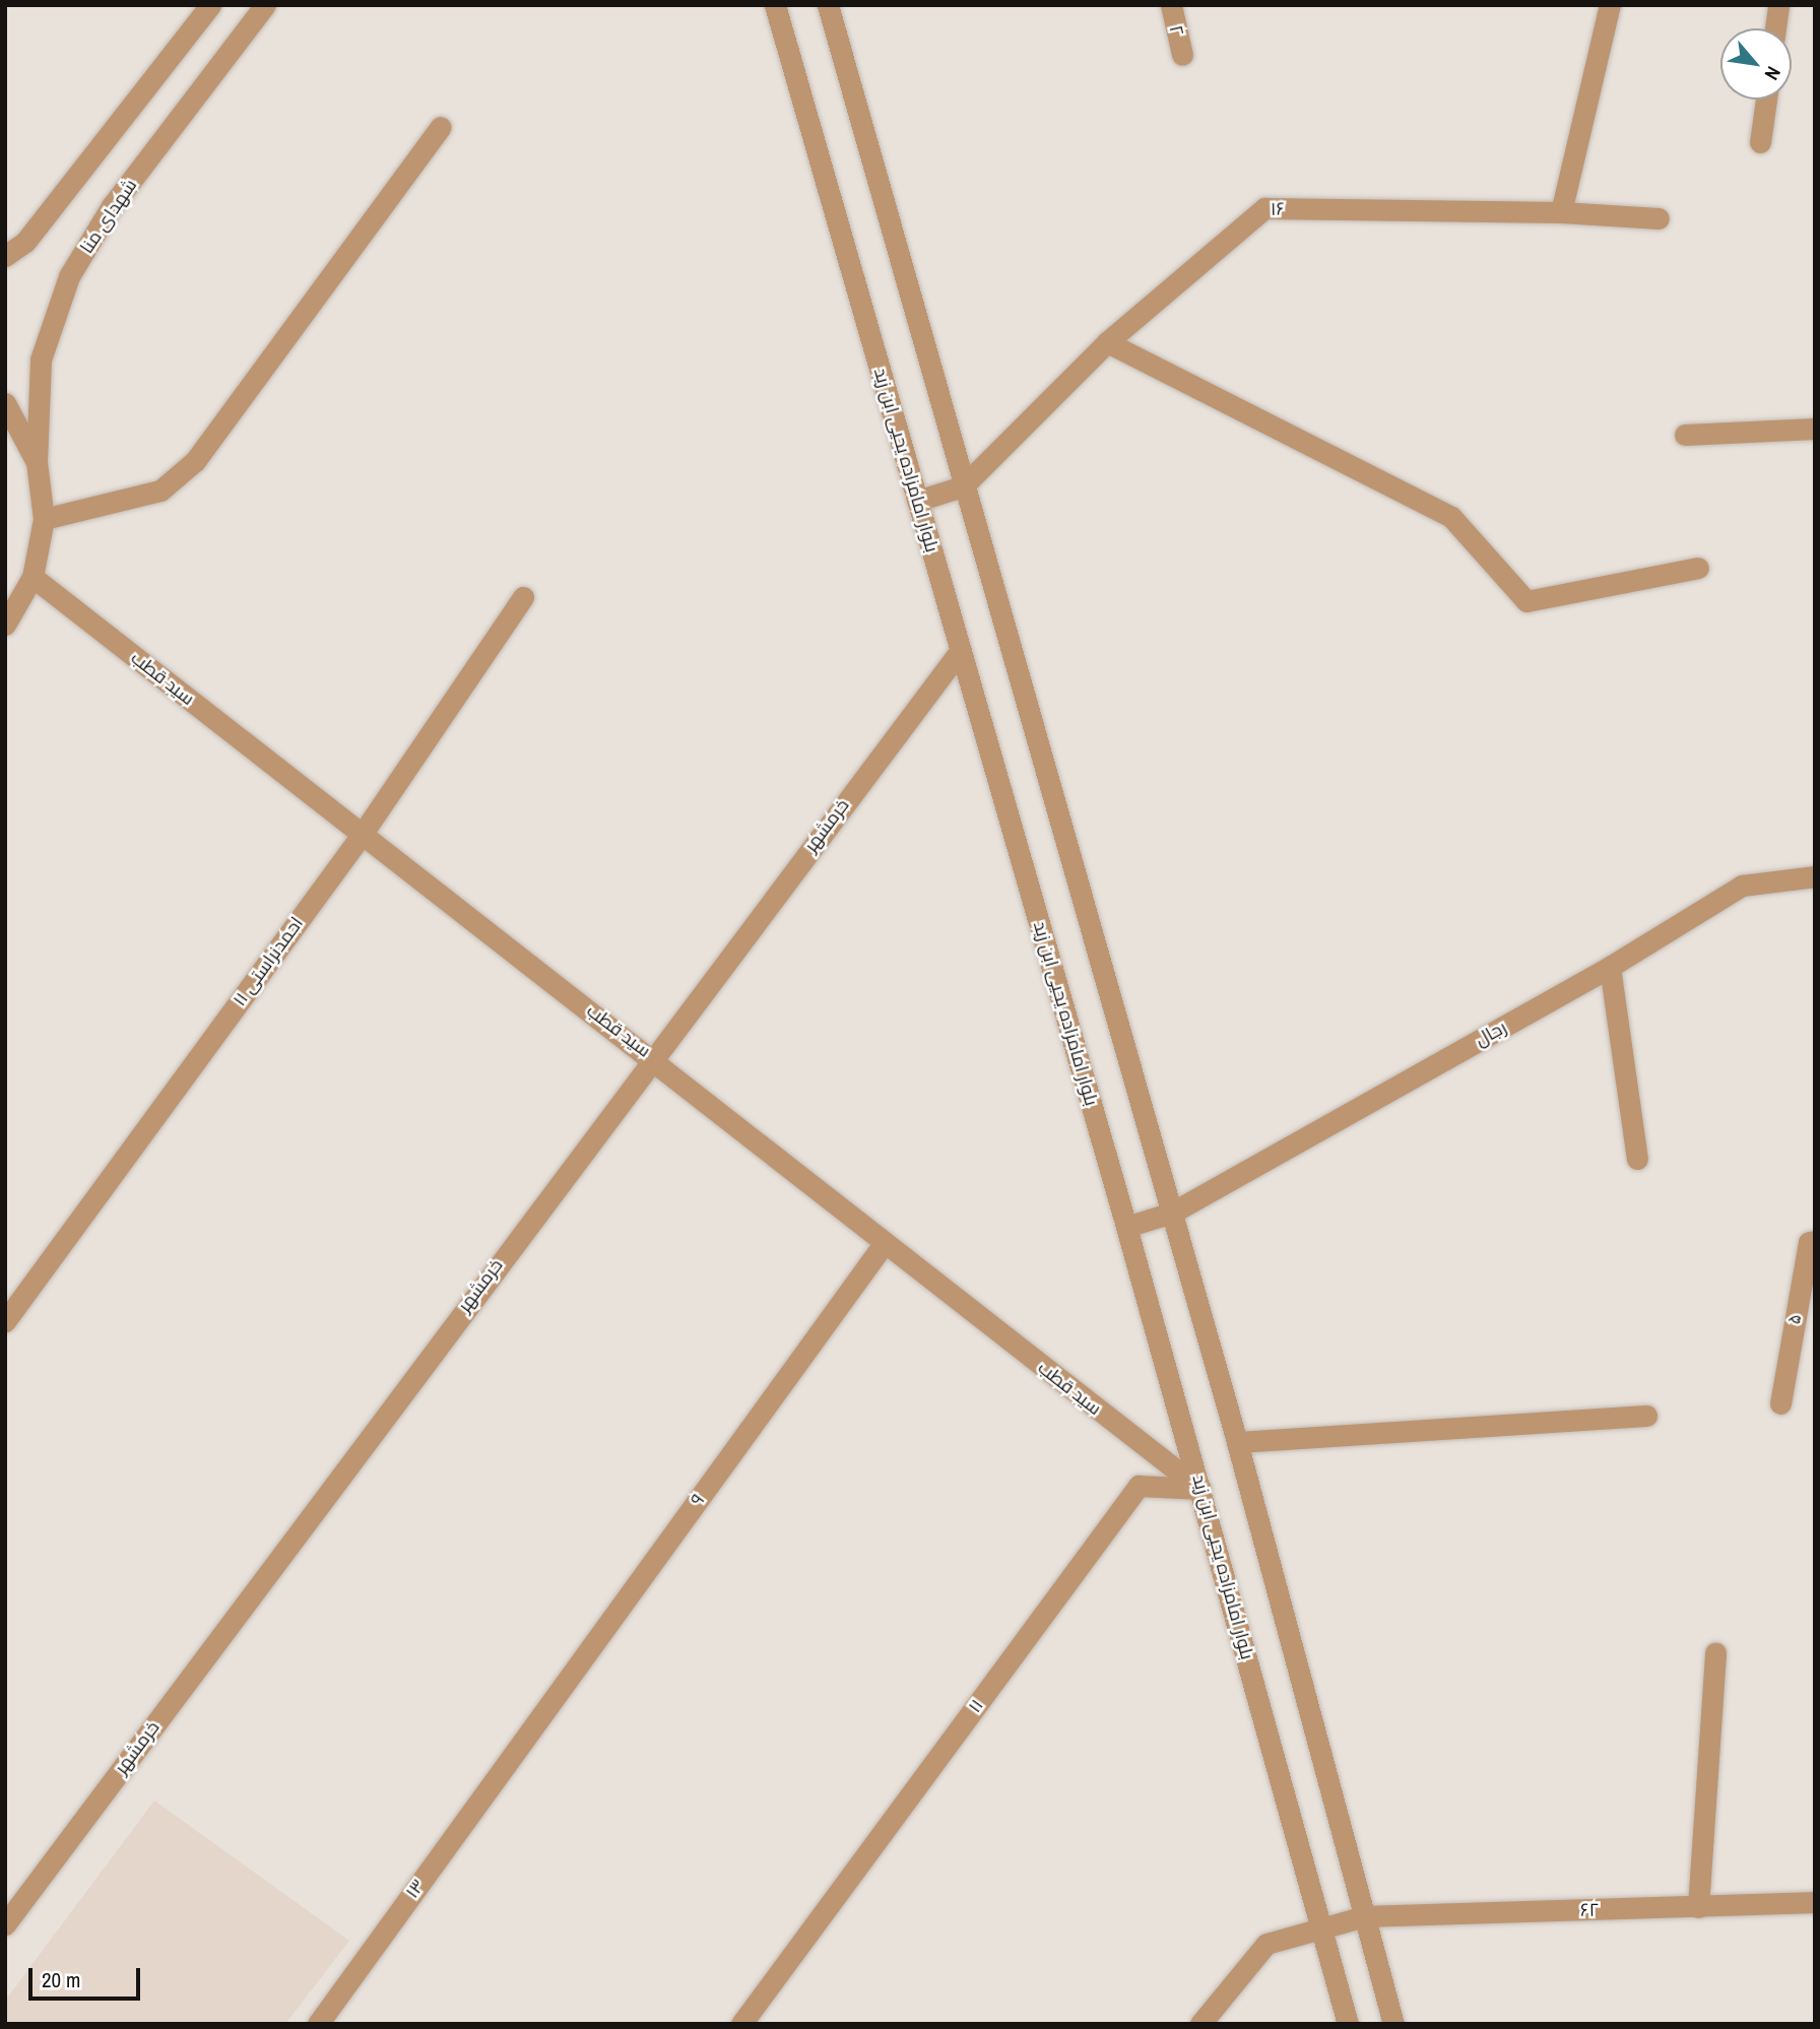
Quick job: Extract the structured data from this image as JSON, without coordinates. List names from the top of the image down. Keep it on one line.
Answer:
{"streets":{"street":["۲","۱۶","شهدای منا","بلوار امامزاده یحیی ابن زید","سید قطب","خرمشهر","۱۱ احمدنراستی","رجال","۵","۹","۱۱","۱۳","۶۲"]},"crossings":[["بلوار امامزاده یحیی ابن زید","سید قطب"],["بلوار امامزاده یحیی ابن زید","خرمشهر"],["بلوار امامزاده یحیی ابن زید","رجال"],["بلوار امامزاده یحیی ابن زید","۱۱"],["بلوار امامزاده یحیی ابن زید","۶۲"],["سید قطب","خرمشهر"],["سید قطب","۱۱ احمدنراستی"],["سید قطب","۹"],["سید قطب","۱۱"],["۹","۱۳"]],"scale_bar":"20 m","north":"bottom right"}
